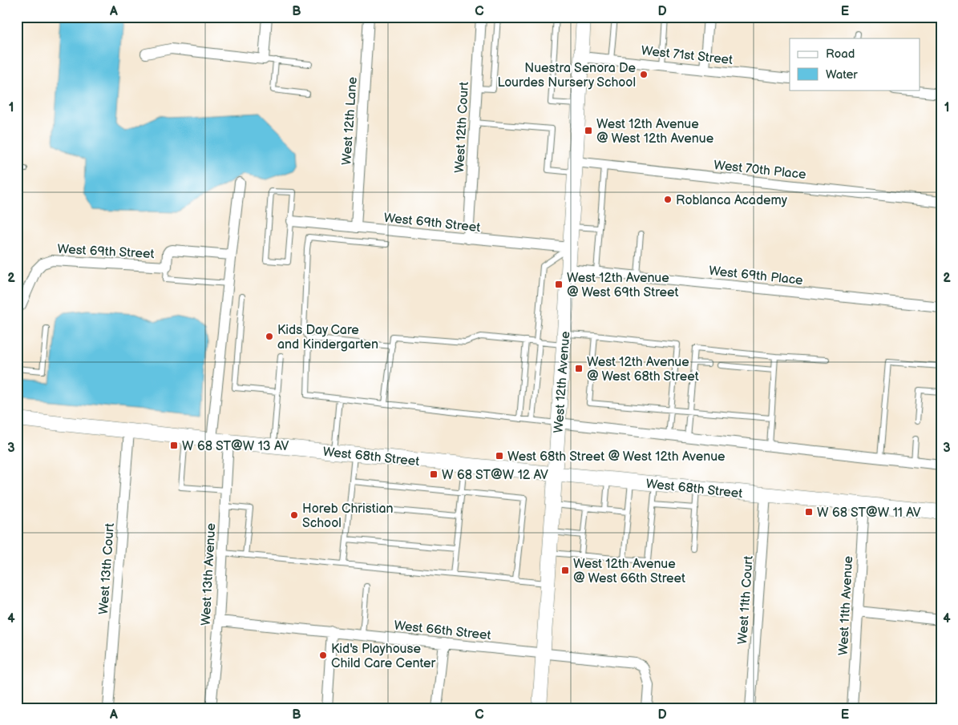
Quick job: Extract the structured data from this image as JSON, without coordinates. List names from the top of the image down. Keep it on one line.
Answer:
{"streets":{"main road":["West 12th Avenue","West 68th Street"],"street":["West 71st Street","West 12th Lane","West 12th Court","West 70th Place","West 69th Street","West 69th Place","West 13th Court","West 13th Avenue","West 11th Court","West 11th Avenue","West 66th Street"]},"crossings":[["West 71st Street","West 12th Avenue"],["West 12th Lane","West 69th Street"],["West 12th Court","West 69th Street"],["West 70th Place","West 12th Avenue"],["West 69th Street","West 12th Avenue"],["West 69th Place","West 12th Avenue"],["West 12th Avenue","West 68th Street"],["West 12th Avenue","West 66th Street"],["West 68th Street","West 13th Court"],["West 68th Street","West 13th Avenue"],["West 68th Street","West 11th Court"],["West 68th Street","West 11th Avenue"],["West 13th Avenue","West 66th Street"]],"places":{"other":["Nuestra Senora De Lourdes Nursery School","Roblanca Academy","Kids Day Care and Kindergarten","Horeb Christian School","Kid's Playhouse Child Care Center"],"transit":["West 12th Avenue @ West 12th Avenue","West 12th Avenue @ West 69th Street","West 12th Avenue @ West 68th Street","W 68 ST@W 13 AV","West 68th Street @ West 12th Avenue","W 68 ST@W 12 AV","W 68 ST@W 11 AV","West 12th Avenue @ West 66th Street"]},"legend":["Road","Water"],"grid":{"columns":["A","B","C","D","E"],"rows":["1","2","3","4"]}}
